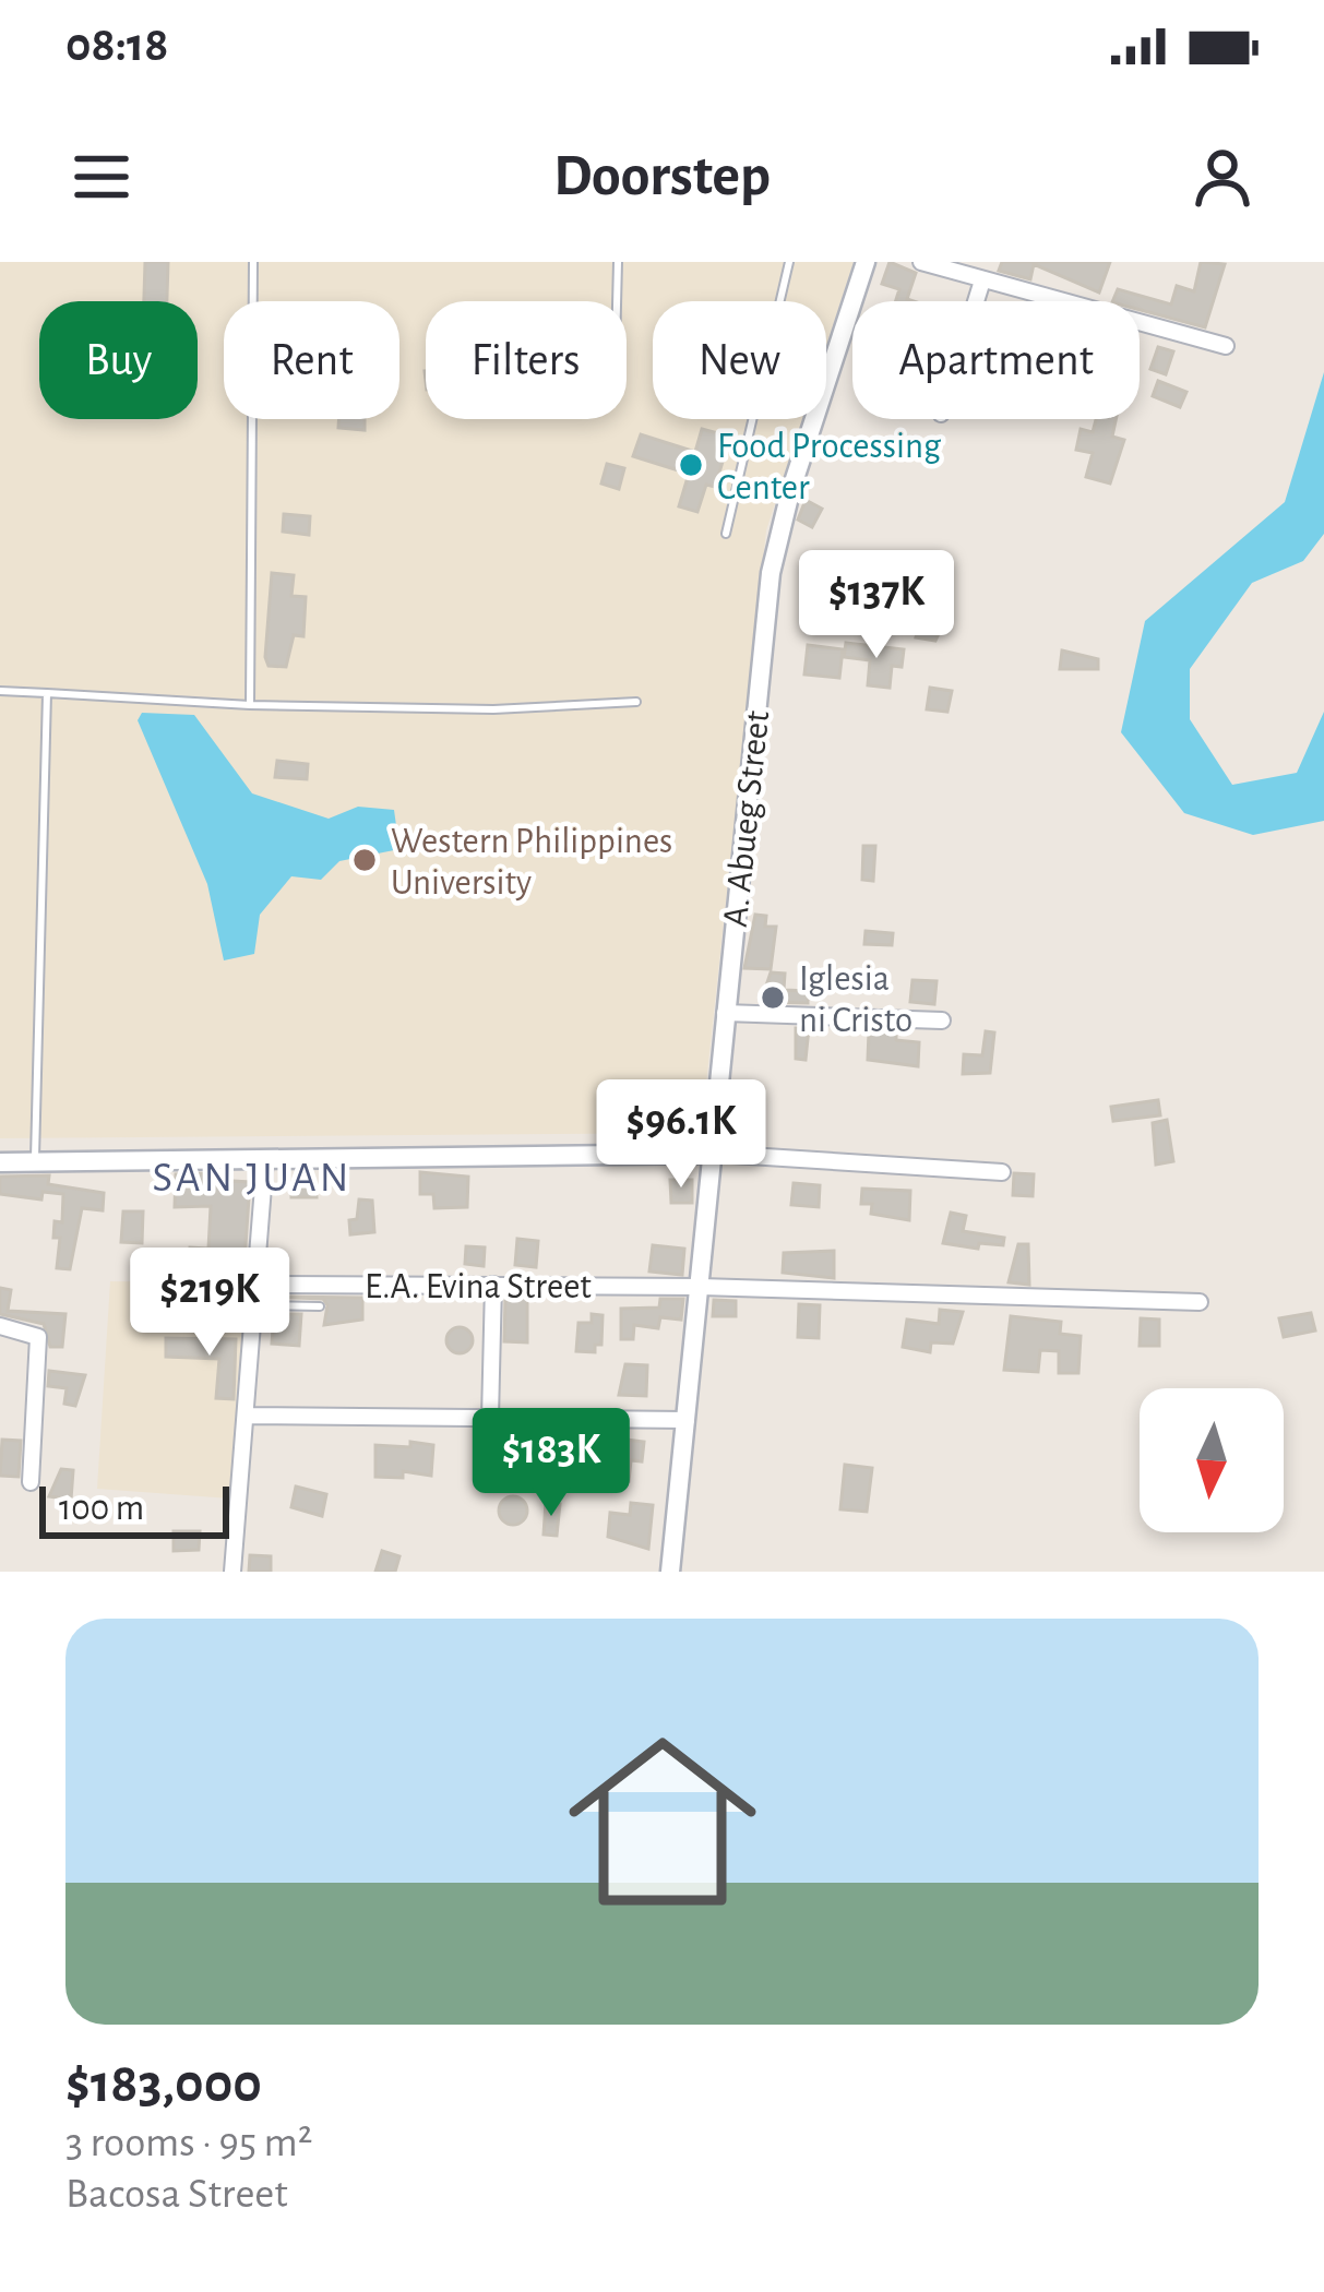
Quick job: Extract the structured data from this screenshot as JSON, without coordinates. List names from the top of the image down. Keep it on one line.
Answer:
{"streets":{"street":["A. Abueg Street","E.A. Evina Street"]},"crossings":[["A. Abueg Street","E.A. Evina Street"]],"districts":["SAN JUAN"],"places":["Food Processing Center","Western Philippines University","Iglesia ni Cristo"],"scale_bar":"100 m","north":"bottom","page":{"status":"08:18","header":"Doorstep","chip":["Buy","Rent","Filters","New","Apartment"],"price":["$137K","$96.1K","$219K","$183K"],"scale":"100 m","list":[{"name":"$183,000","note":"3 rooms · 95 m² · Bacosa Street"}]}}
